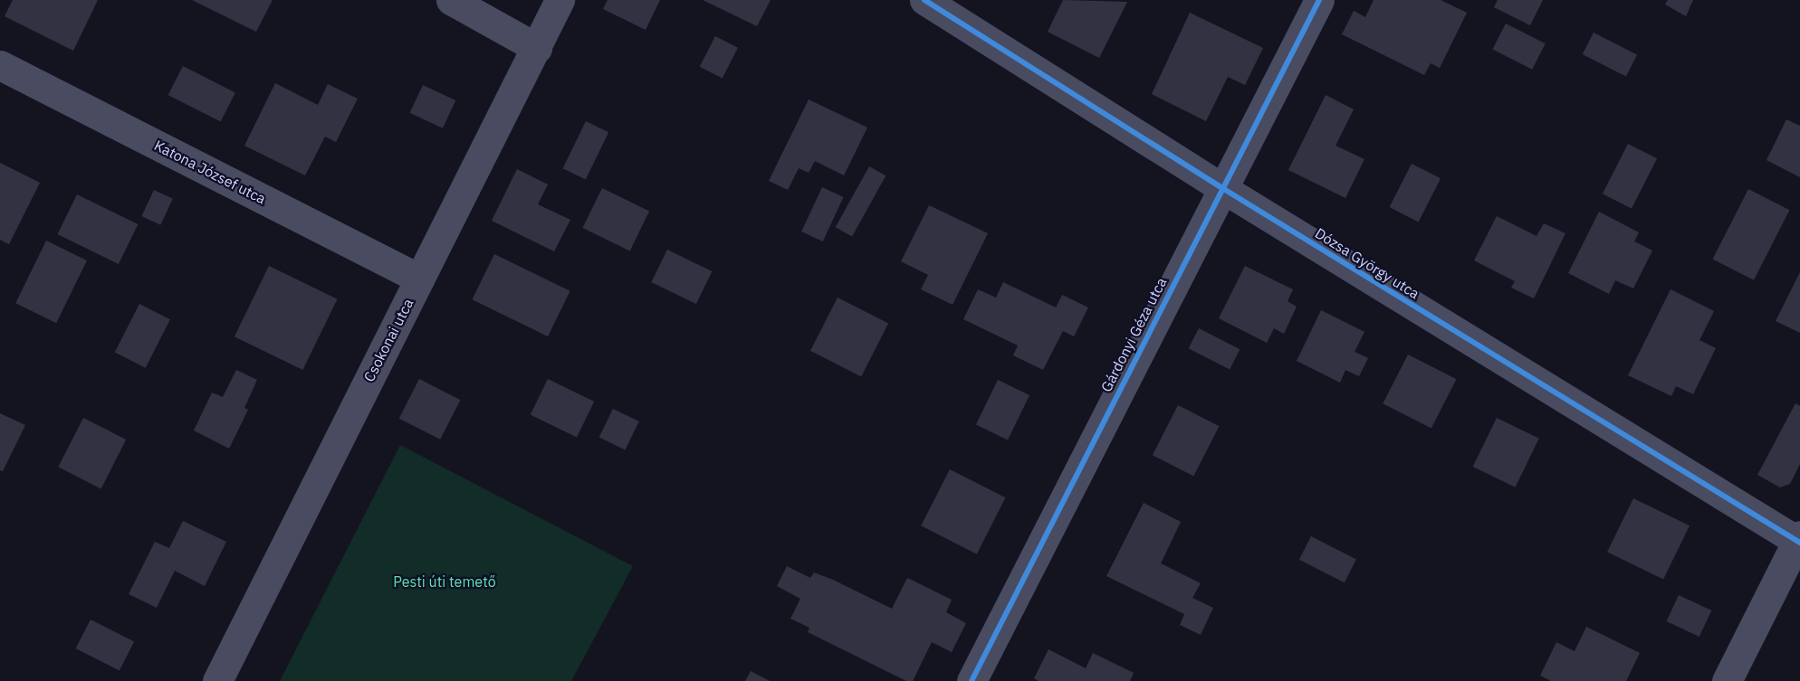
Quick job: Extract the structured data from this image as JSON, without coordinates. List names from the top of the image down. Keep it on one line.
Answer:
{"streets":{"street":["Katona József utca","Dózsa György utca","Gárdonyi Géza utca","Csokonai utca"]},"crossings":[["Katona József utca","Csokonai utca"],["Dózsa György utca","Gárdonyi Géza utca"]],"parks":["Pesti úti temető"]}
